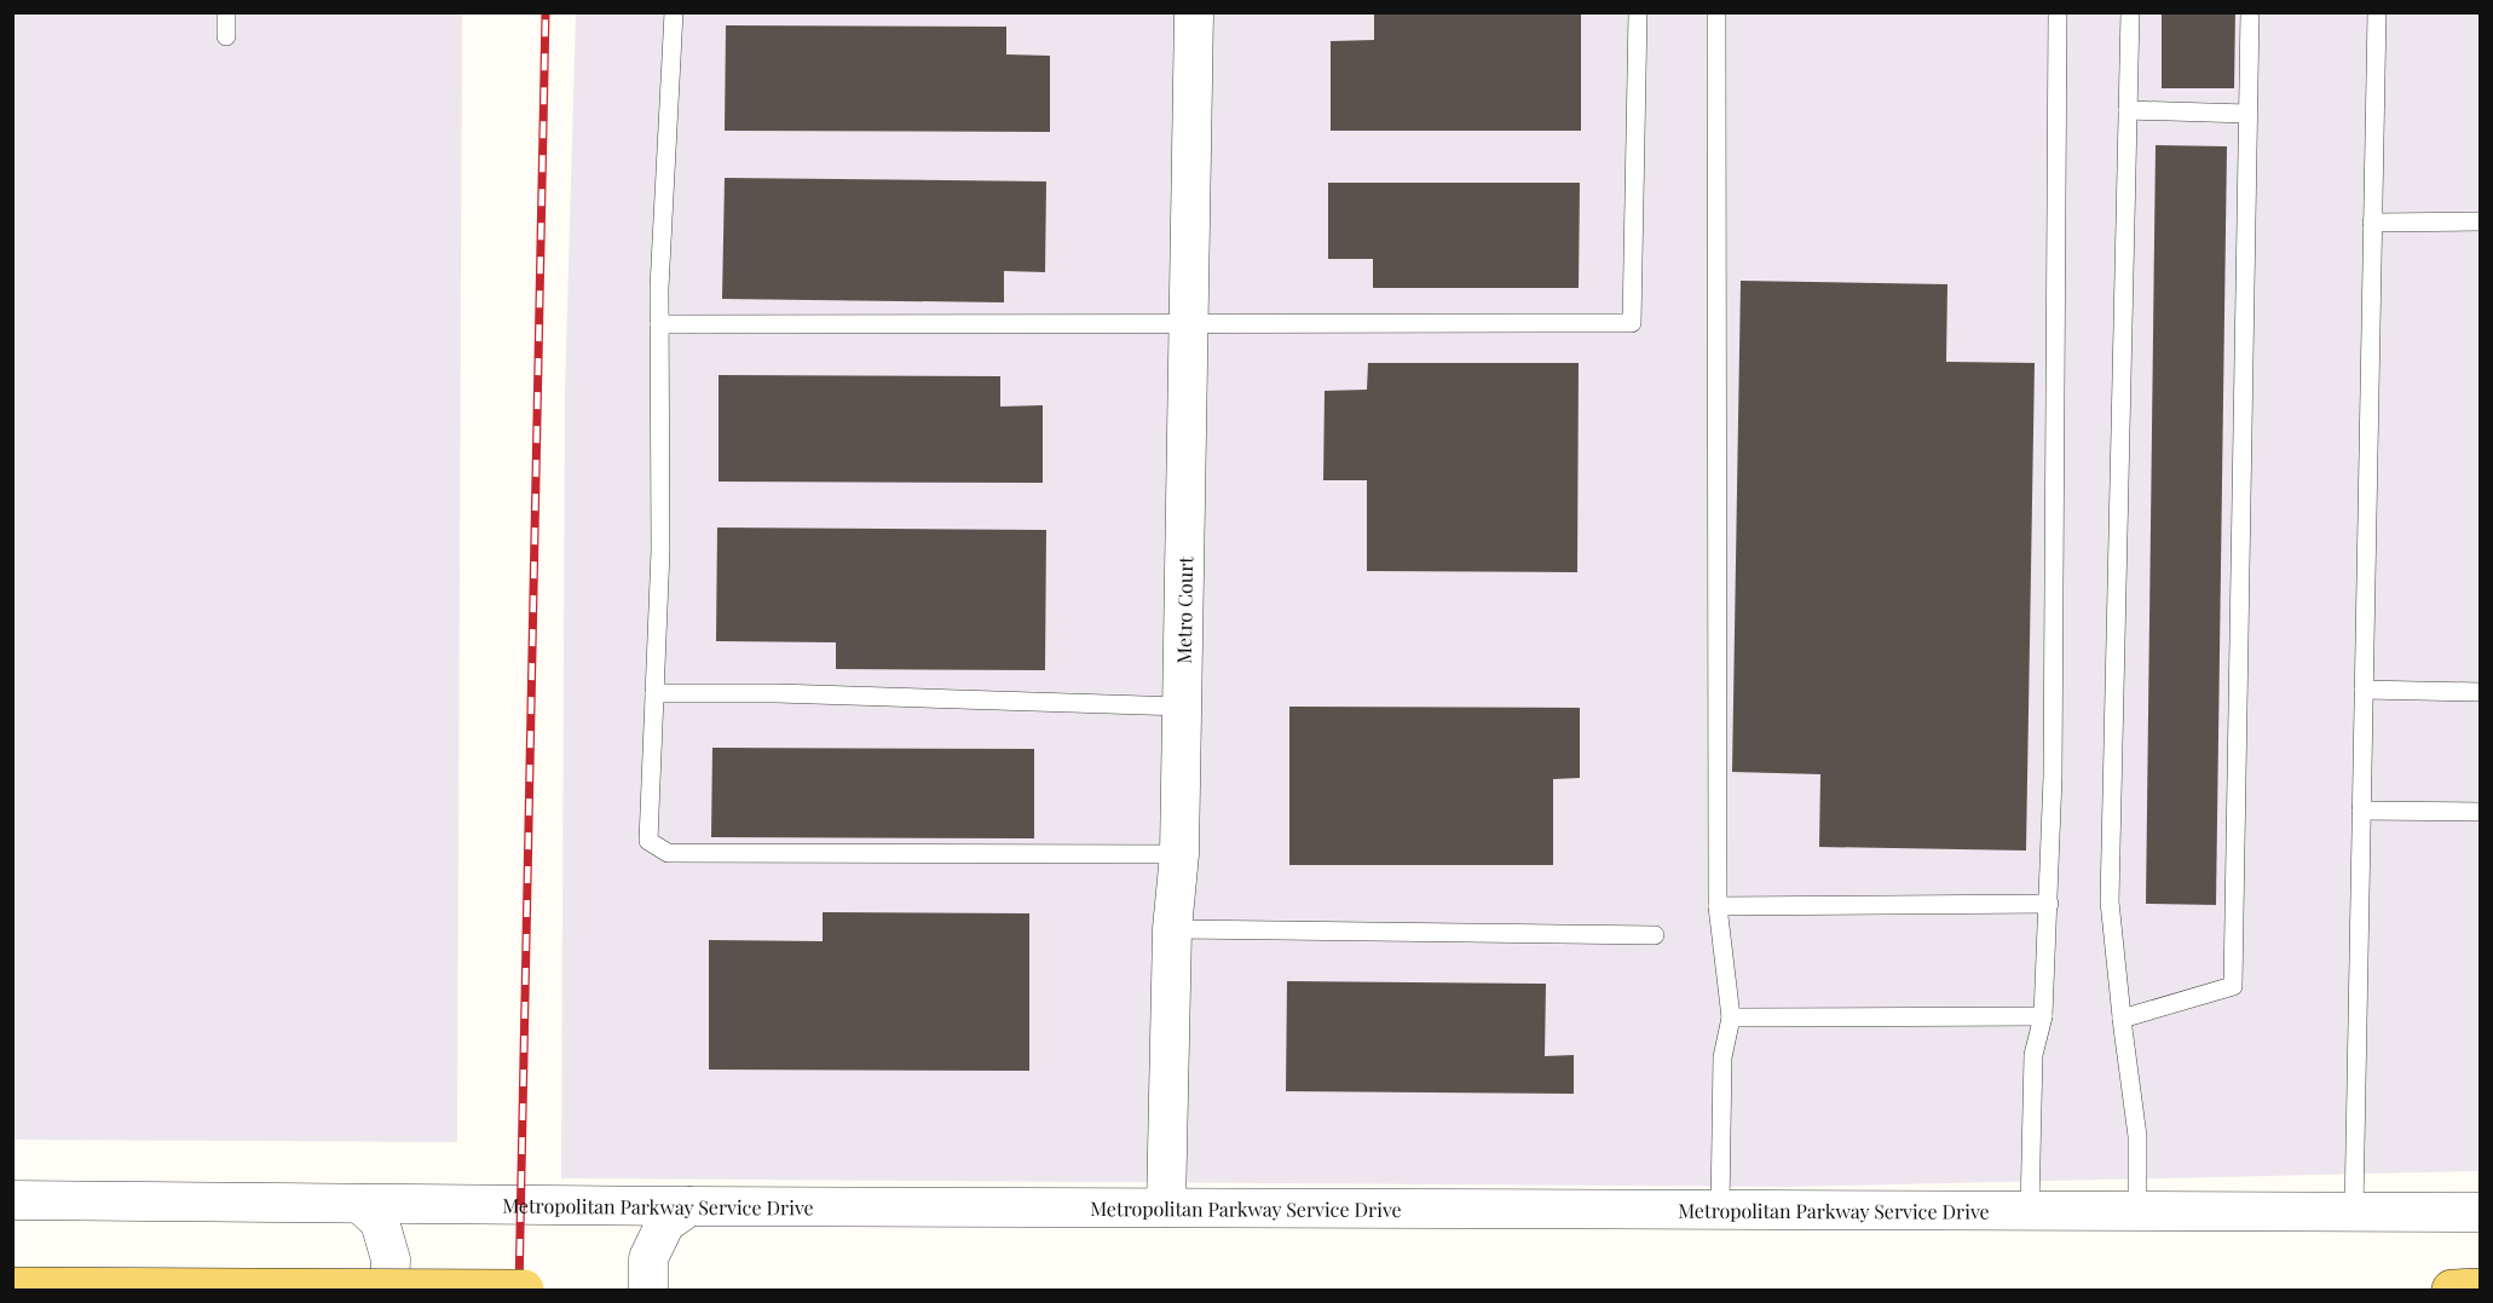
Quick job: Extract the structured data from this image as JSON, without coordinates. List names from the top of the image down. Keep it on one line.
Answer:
{"streets":{"street":["Metro Court","Metropolitan Parkway Service Drive"]},"crossings":[["Metro Court","Metropolitan Parkway Service Drive"]]}
